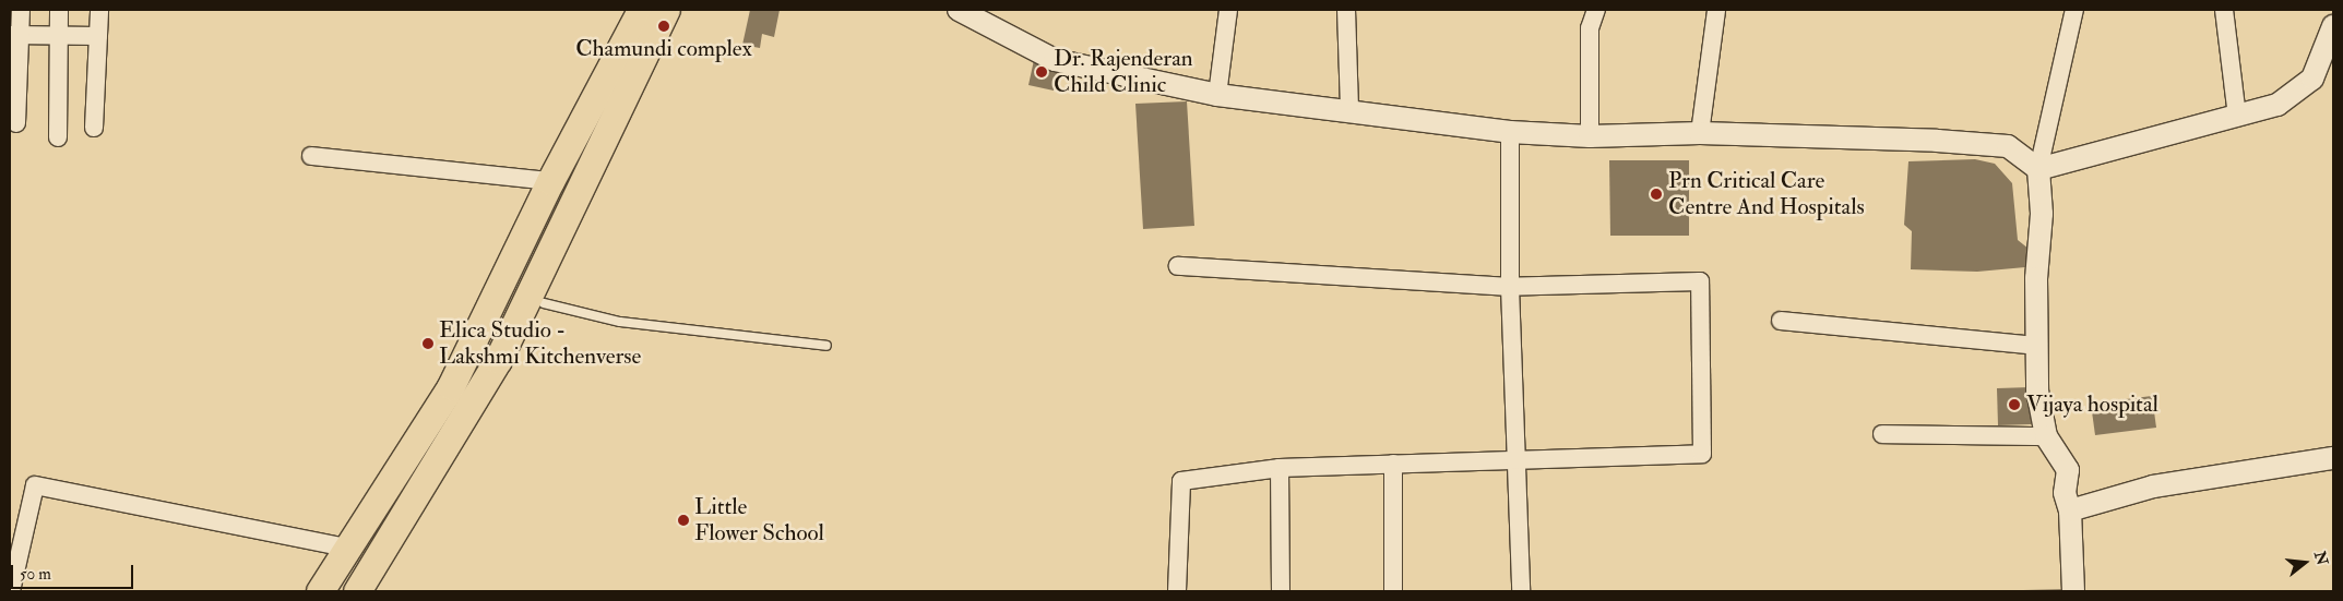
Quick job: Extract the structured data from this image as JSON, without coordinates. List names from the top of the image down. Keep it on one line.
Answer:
{"places":["Chamundi complex","Dr. Rajenderan Child Clinic","Prn Critical Care Centre And Hospitals","Elica Studio - Lakshmi Kitchenverse","Vijaya hospital","Little Flower School"],"scale_bar":"50 m","north":"right"}
